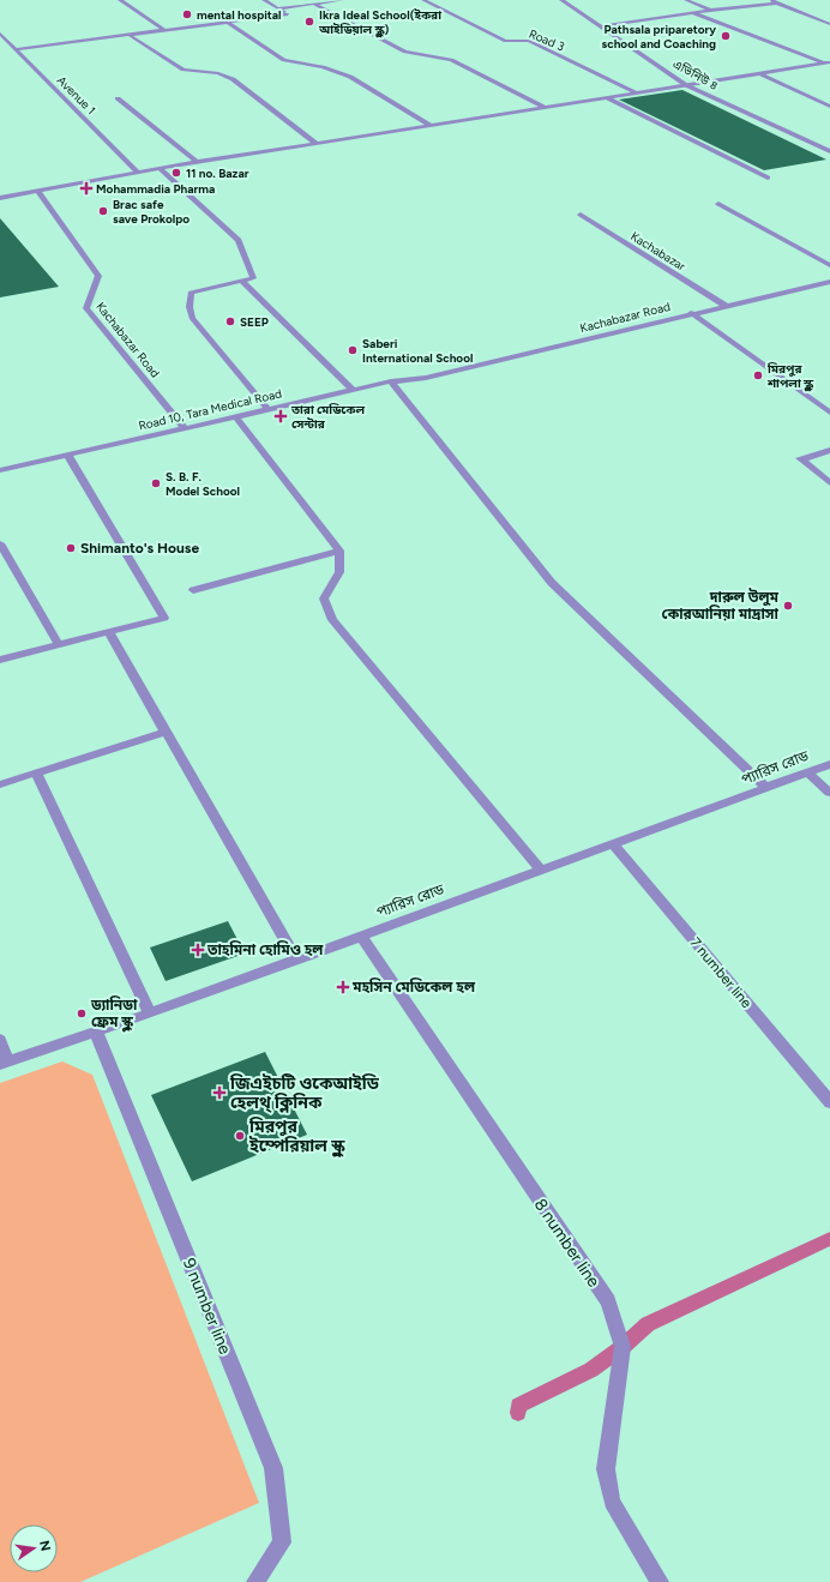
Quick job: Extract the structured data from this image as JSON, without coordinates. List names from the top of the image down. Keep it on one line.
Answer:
{"streets":{"street":["Road 3","এভিনিউ ৪","Avenue 1","Kachabazar","Kachabazar Road","Road 10, Tara Medical Road","প্যারিস রোড","7 number line","8 number line","9 number line"]},"crossings":[["Kachabazar","Kachabazar Road"],["Kachabazar Road","Road 10, Tara Medical Road"],["প্যারিস রোড","7 number line"],["প্যারিস রোড","8 number line"],["প্যারিস রোড","9 number line"]],"places":{"other":["mental hospital","Ikra Ideal School(ইকরা আইডিয়াল স্কুল)","Pathsala priparetory school and Coaching","11 no. Bazar","Brac safe save Prokolpo","SEEP","Saberi International School","মিরপুর শাপলা স্কুল","S. B. F. Model School","Shimanto's House","দারুল উলুম কোরআনিয়া মাদ্রাসা","ড্যানিডা ফ্রেম স্কুল","মিরপুর ইম্পেরিয়াল স্কুল"],"health":["Mohammadia Pharma","তারা মেডিকেল সেন্টার","তাহমিনা হোমিও হল","মহসিন মেডিকেল হল","জিএইচটি ওকেআইডি হেলথ্ ক্লিনিক"]},"north":"right"}
